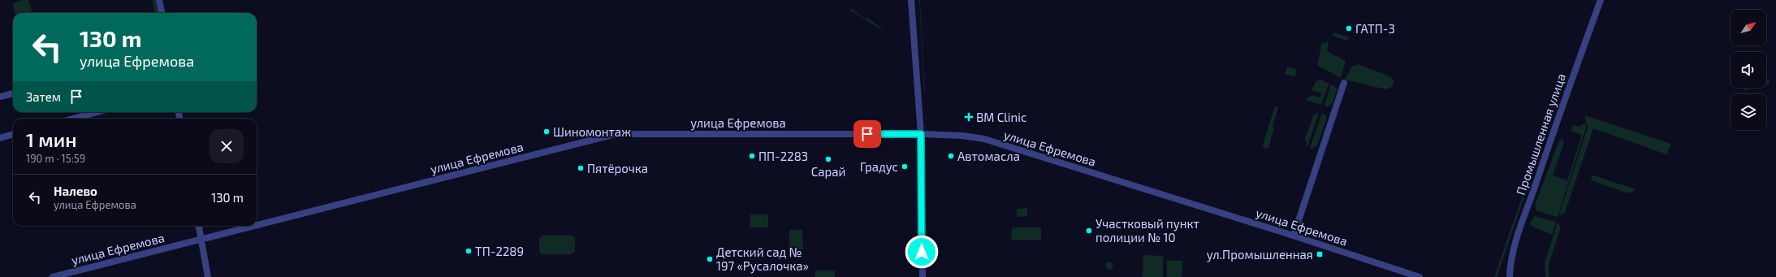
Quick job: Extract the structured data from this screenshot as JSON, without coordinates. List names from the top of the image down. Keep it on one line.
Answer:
{"streets":{"street":["улица Ефремова","Промышленная улица"]},"places":{"other":["ГАТП-3","Шиномонтаж","ПП-2283","Автомасла","Сарай","Градус","Пятёрочка","Участковый пункт полиции № 10","ТП-2289","Детский сад № 197 «Русалочка»"],"health":["BM Clinic"],"transit":["ул.Промышленная"]},"north":"top right","page":{"turn":["130 m","улица Ефремова"],"then":"Затем","heading":["1 мин","190 m · 15:59"],"list":[{"name":"Налево","note":"улица Ефремова","value":"130 m"}]}}
